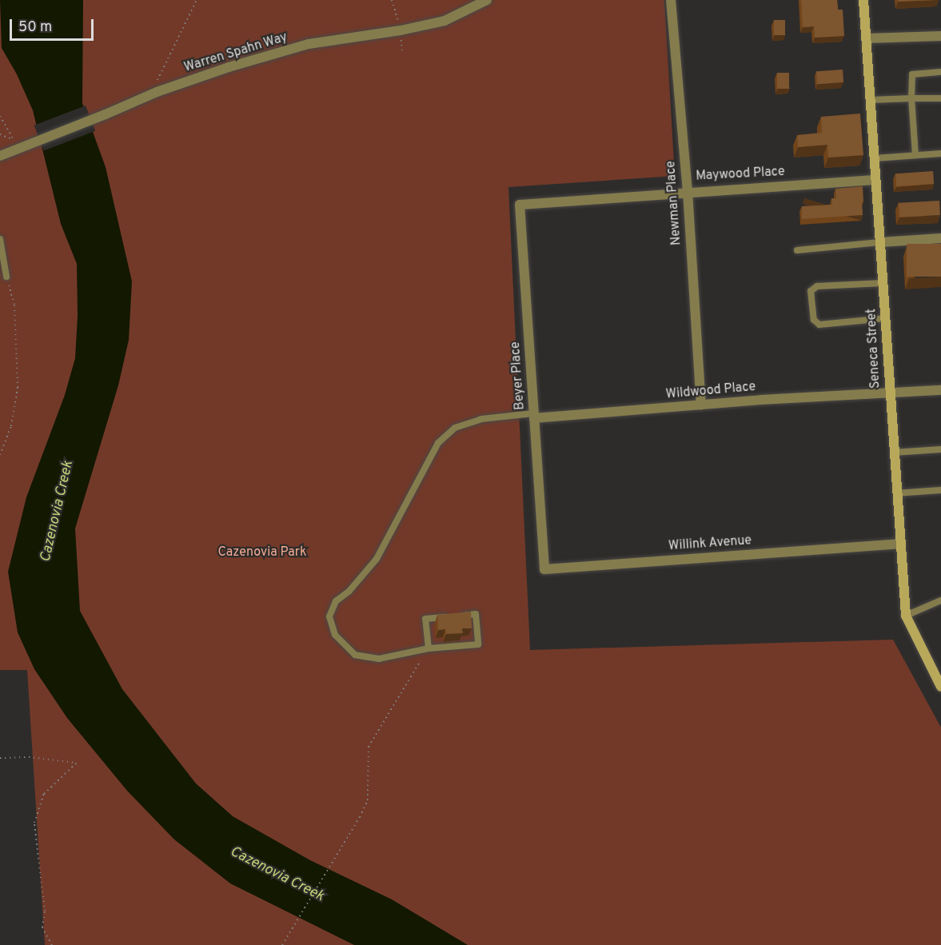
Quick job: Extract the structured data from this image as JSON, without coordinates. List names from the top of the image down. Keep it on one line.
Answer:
{"streets":{"main road":["Seneca Street"],"street":["Warren Spahn Way","Maywood Place","Newman Place","Beyer Place","Wildwood Place","Willink Avenue"]},"crossings":[["Maywood Place","Newman Place"],["Maywood Place","Seneca Street"],["Maywood Place","Beyer Place"],["Newman Place","Wildwood Place"],["Seneca Street","Wildwood Place"],["Seneca Street","Willink Avenue"],["Beyer Place","Wildwood Place"],["Beyer Place","Willink Avenue"]],"water":["Cazenovia Creek"],"parks":["Cazenovia Park"],"scale_bar":"50 m"}
